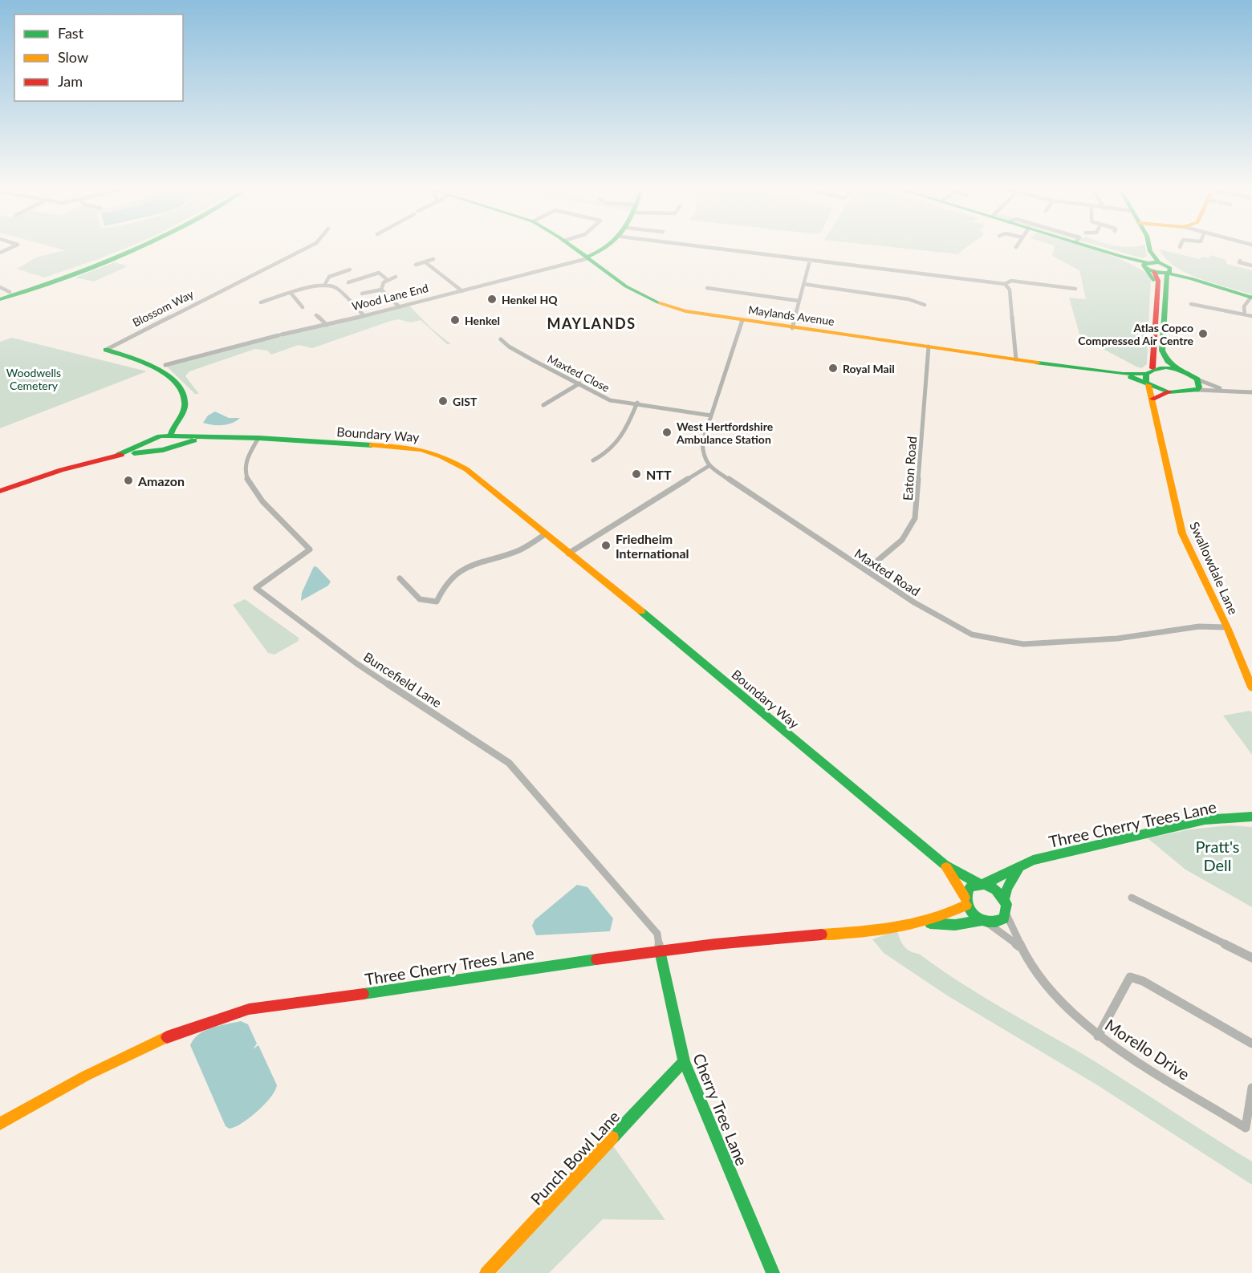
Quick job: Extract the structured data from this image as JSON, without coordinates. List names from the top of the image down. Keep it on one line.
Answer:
{"streets":{"street":["Wood Lane End","Blossom Way","Maylands Avenue","Maxted Close","Boundary Way","Eaton Road","Swallowdale Lane","Maxted Road","Buncefield Lane","Three Cherry Trees Lane","Morello Drive","Cherry Tree Lane","Punch Bowl Lane"]},"crossings":[["Wood Lane End","Maylands Avenue"],["Maylands Avenue","Eaton Road"],["Maylands Avenue","Swallowdale Lane"],["Boundary Way","Buncefield Lane"],["Boundary Way","Three Cherry Trees Lane"],["Boundary Way","Morello Drive"],["Eaton Road","Maxted Road"],["Swallowdale Lane","Maxted Road"],["Buncefield Lane","Three Cherry Trees Lane"],["Buncefield Lane","Cherry Tree Lane"],["Three Cherry Trees Lane","Morello Drive"],["Three Cherry Trees Lane","Cherry Tree Lane"],["Cherry Tree Lane","Punch Bowl Lane"]],"districts":["MAYLANDS"],"parks":["Woodwells Cemetery","Pratt's Dell"],"places":["Henkel HQ","Henkel","Atlas Copco Compressed Air Centre","Royal Mail","GIST","West Hertfordshire Ambulance Station","NTT","Amazon","Friedheim International"],"legend":["Fast","Slow","Jam"]}
